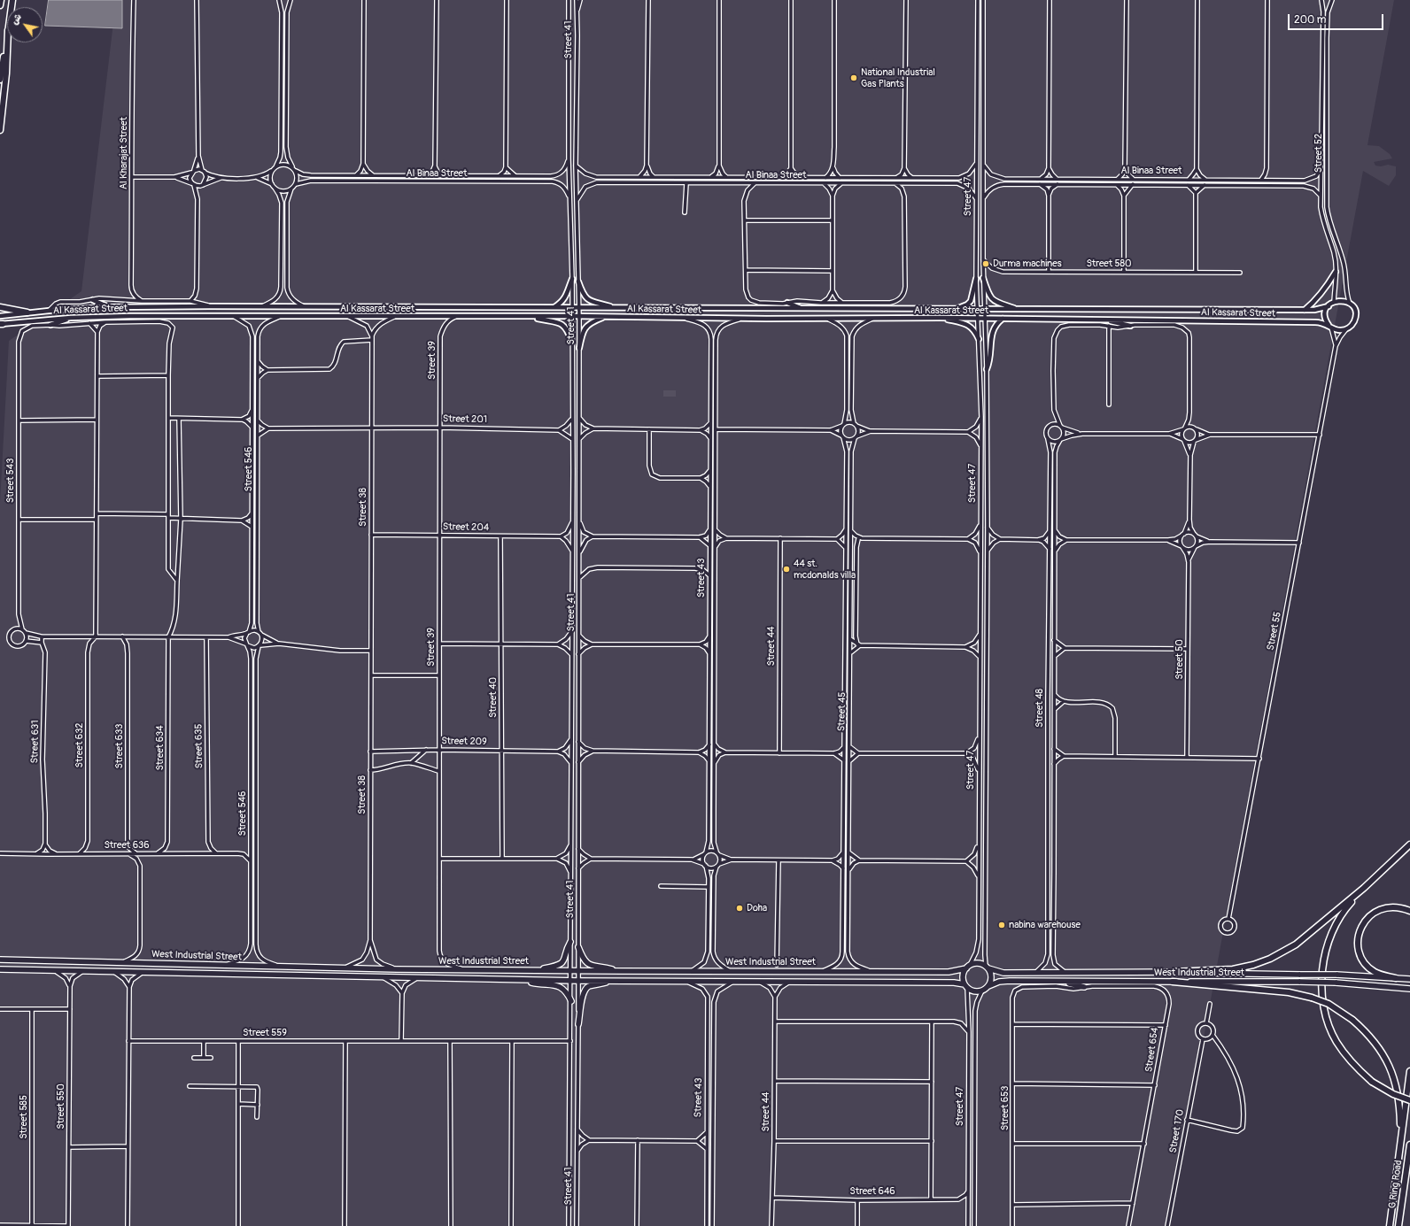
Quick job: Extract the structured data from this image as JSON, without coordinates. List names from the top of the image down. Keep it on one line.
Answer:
{"streets":{"highway":["G Ring Road"],"main road":["West Industrial Street"],"street":["Street 41","Al Kharajat Street","Street 52","Al Binaa Street","Street 47","Street 580","Al Kassarat Street","Street 39","Street 201","Street 546","Street 543","Street 38","Street 204","Street 43","Street 55","Street 44","Street 50","Street 40","Street 48","Street 45","Street 631","Street 209","Street 632","Street 633","Street 635","Street 634","Street 636","Street 559","Street 654","Street 550","Street 653","Street 585","Street 170","Street 646"]},"crossings":[["Street 41","Al Binaa Street"],["Street 41","Al Kassarat Street"],["Street 41","West Industrial Street"],["Street 41","Street 559"],["Al Kharajat Street","Al Kassarat Street"],["Street 52","Al Binaa Street"],["Street 52","Al Kassarat Street"],["Street 52","Street 55"],["Al Binaa Street","Street 47"],["Street 47","Street 580"],["Street 47","Al Kassarat Street"],["Street 47","West Industrial Street"],["Street 47","Street 646"],["Al Kassarat Street","Street 39"],["Al Kassarat Street","Street 546"],["Al Kassarat Street","Street 543"],["Al Kassarat Street","Street 43"],["Al Kassarat Street","Street 55"],["Street 39","Street 201"],["Street 39","Street 204"],["Street 39","Street 209"],["Street 39","West Industrial Street"],["Street 201","Street 38"],["Street 546","Street 636"],["Street 546","West Industrial Street"],["Street 38","Street 204"],["Street 38","Street 209"],["Street 38","West Industrial Street"],["Street 204","Street 40"],["Street 43","West Industrial Street"],["Street 44","Street 646"],["Street 40","Street 209"],["Street 48","West Industrial Street"],["Street 45","West Industrial Street"],["Street 632","Street 636"],["Street 633","Street 636"],["Street 635","Street 636"],["Street 634","Street 636"],["Street 654","Street 653"]],"places":["National Industrial Gas Plants","Durma machines","44 st. mcdonalds villa","Doha","nabina warehouse"],"scale_bar":"200 m","north":"top left"}
